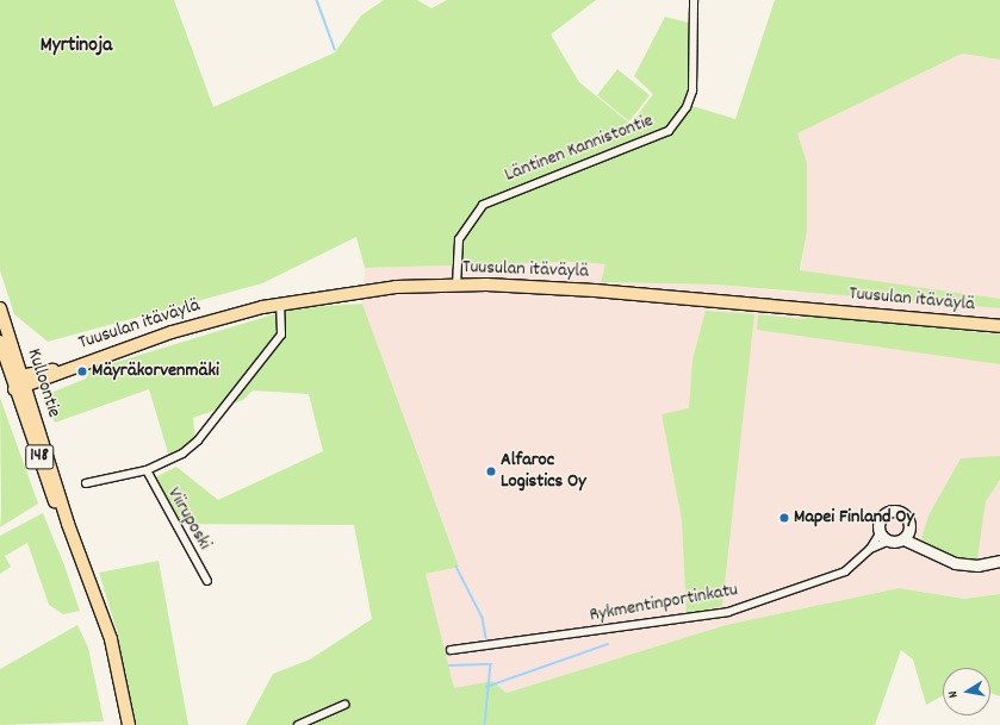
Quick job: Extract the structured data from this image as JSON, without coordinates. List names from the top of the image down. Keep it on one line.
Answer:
{"streets":{"main road":["Tuusulan itäväylä","Kulloontie","148"],"street":["Läntinen Kannistontie","Viiruposki","Rykmentinportinkatu"]},"crossings":[["Läntinen Kannistontie","Tuusulan itäväylä"],["Tuusulan itäväylä","Kulloontie"]],"districts":["Myrtinoja"],"places":["Mäyräkorvenmäki","Alfaroc Logistics Oy","Mapei Finland Oy"],"north":"left"}
